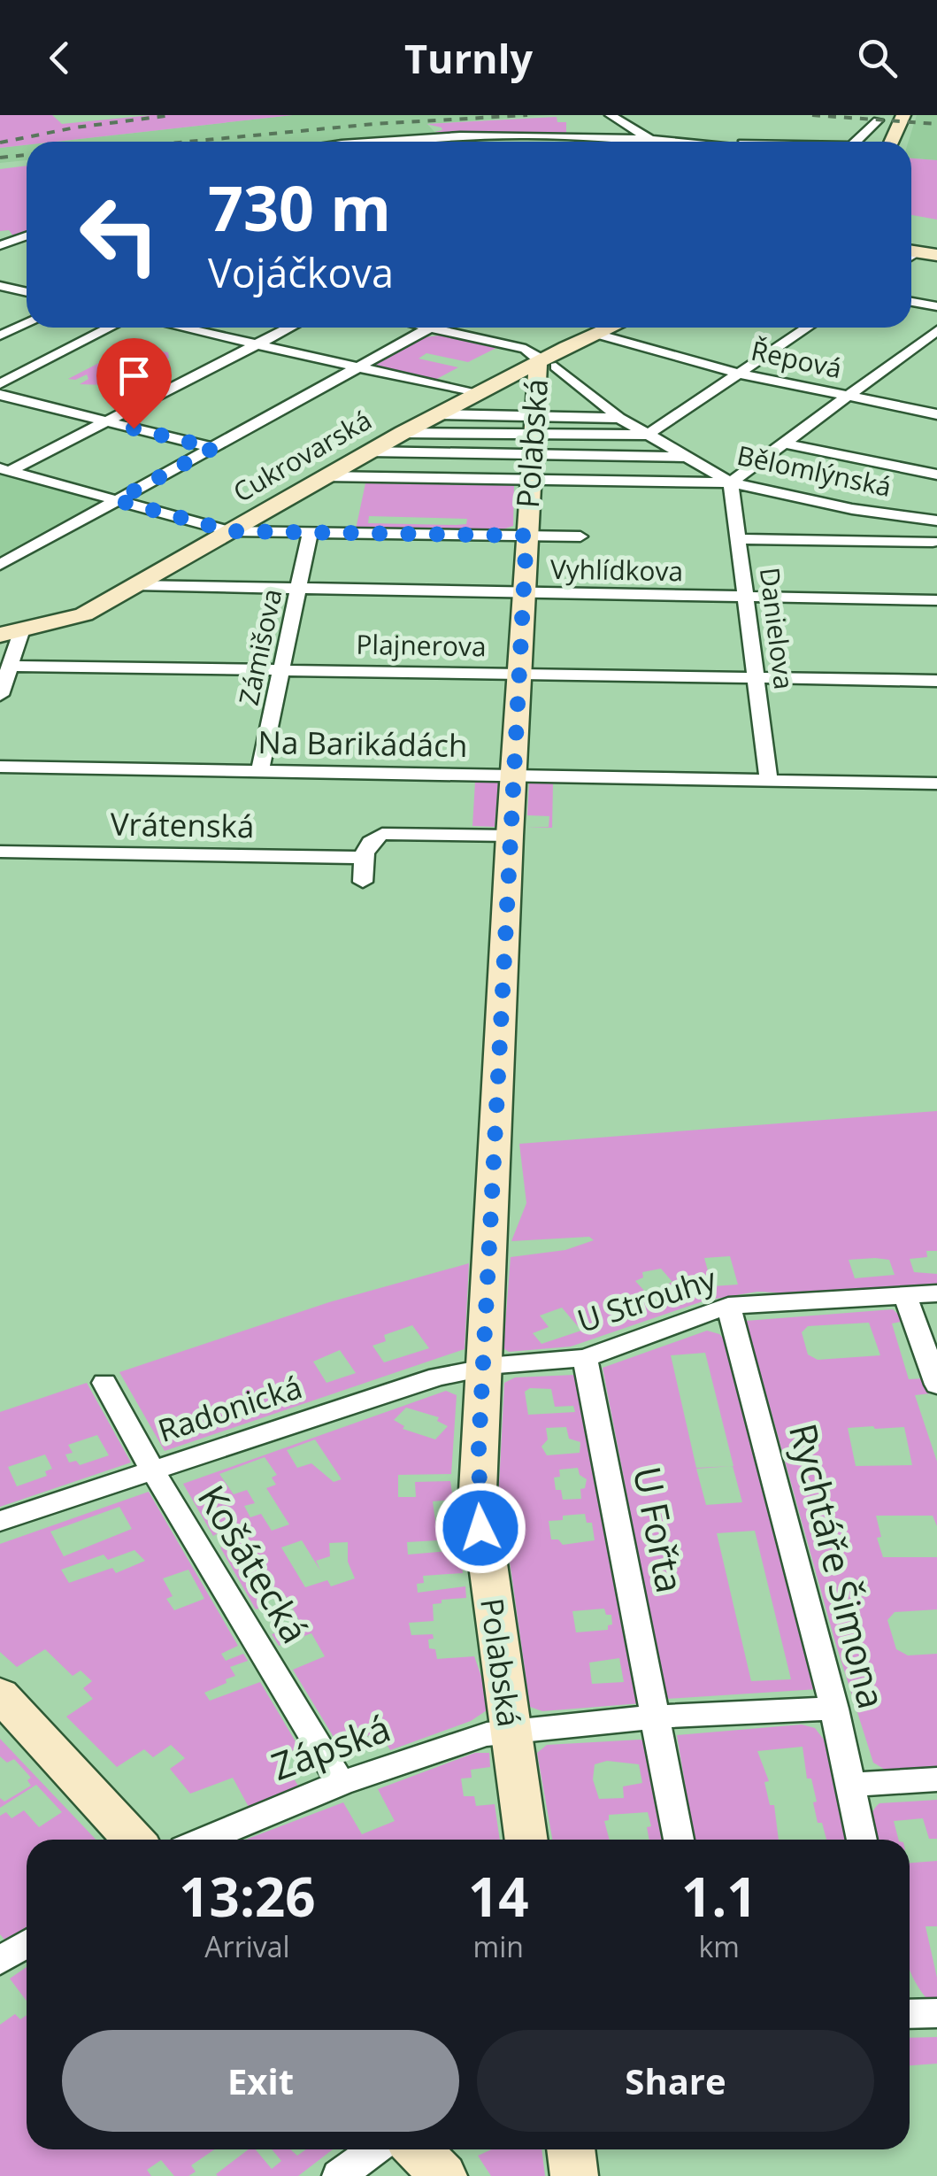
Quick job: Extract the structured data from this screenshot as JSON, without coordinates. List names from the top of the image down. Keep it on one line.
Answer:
{"streets":{"street":["Řepová","Polabská","Cukrovarská","Bělomlýnská","Vyhlídkova","Danielova","Plajnerova","Zámišova","Na Barikádách","Vrátenská","U Strouhy","Radonická","U Fořta","Košátecká","Rychtáře Šimona","Zápská"]},"crossings":[["Řepová","Cukrovarská"],["Polabská","Cukrovarská"],["Polabská","Bělomlýnská"],["Polabská","Vyhlídkova"],["Polabská","Plajnerova"],["Polabská","Na Barikádách"],["Polabská","U Strouhy"],["Polabská","Radonická"],["Polabská","Zápská"],["Cukrovarská","Bělomlýnská"],["Cukrovarská","Vyhlídkova"],["Bělomlýnská","Danielova"],["Vyhlídkova","Danielova"],["Vyhlídkova","Zámišova"],["Danielova","Plajnerova"],["Danielova","Na Barikádách"],["Plajnerova","Zámišova"],["Zámišova","Na Barikádách"],["U Strouhy","Radonická"],["U Strouhy","U Fořta"],["U Strouhy","Rychtáře Šimona"],["Radonická","Košátecká"],["U Fořta","Zápská"],["Košátecká","Zápská"],["Rychtáře Šimona","Zápská"]],"page":{"header":"Turnly","turn":["730 m","Vojáčkova"],"eta":["13:26","Arrival","14","min","1.1","km"],"buttons":["Exit","Share"]}}
